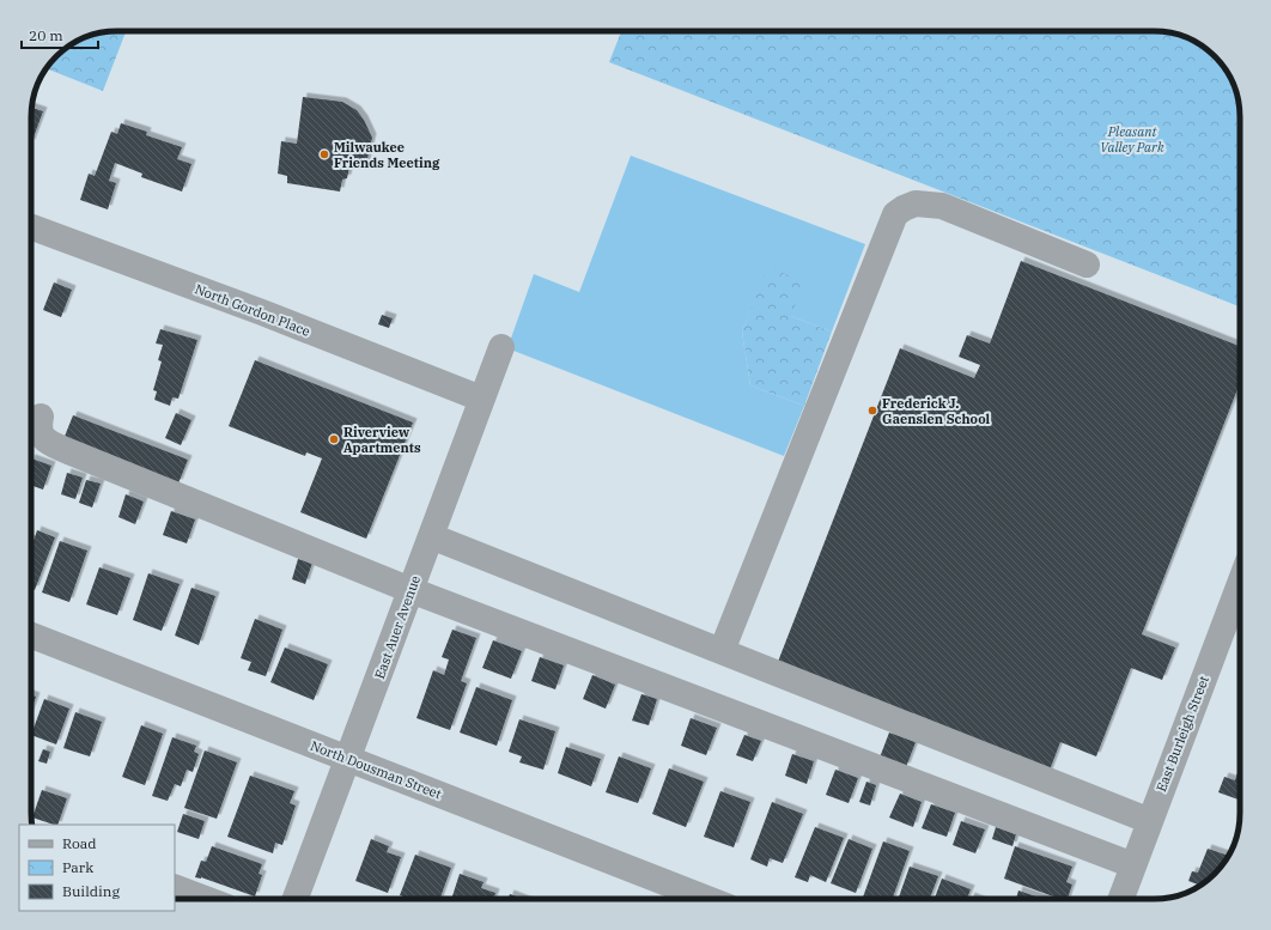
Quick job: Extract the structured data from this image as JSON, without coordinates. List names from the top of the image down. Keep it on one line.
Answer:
{"streets":{"street":["North Gordon Place","East Auer Avenue","East Burleigh Street","North Dousman Street"]},"crossings":[["North Gordon Place","East Auer Avenue"],["East Auer Avenue","North Dousman Street"]],"parks":["Pleasant Valley Park"],"places":["Milwaukee Friends Meeting","Frederick J. Gaenslen School","Riverview Apartments"],"legend":["Road","Park","Building"],"scale_bar":"20 m"}
